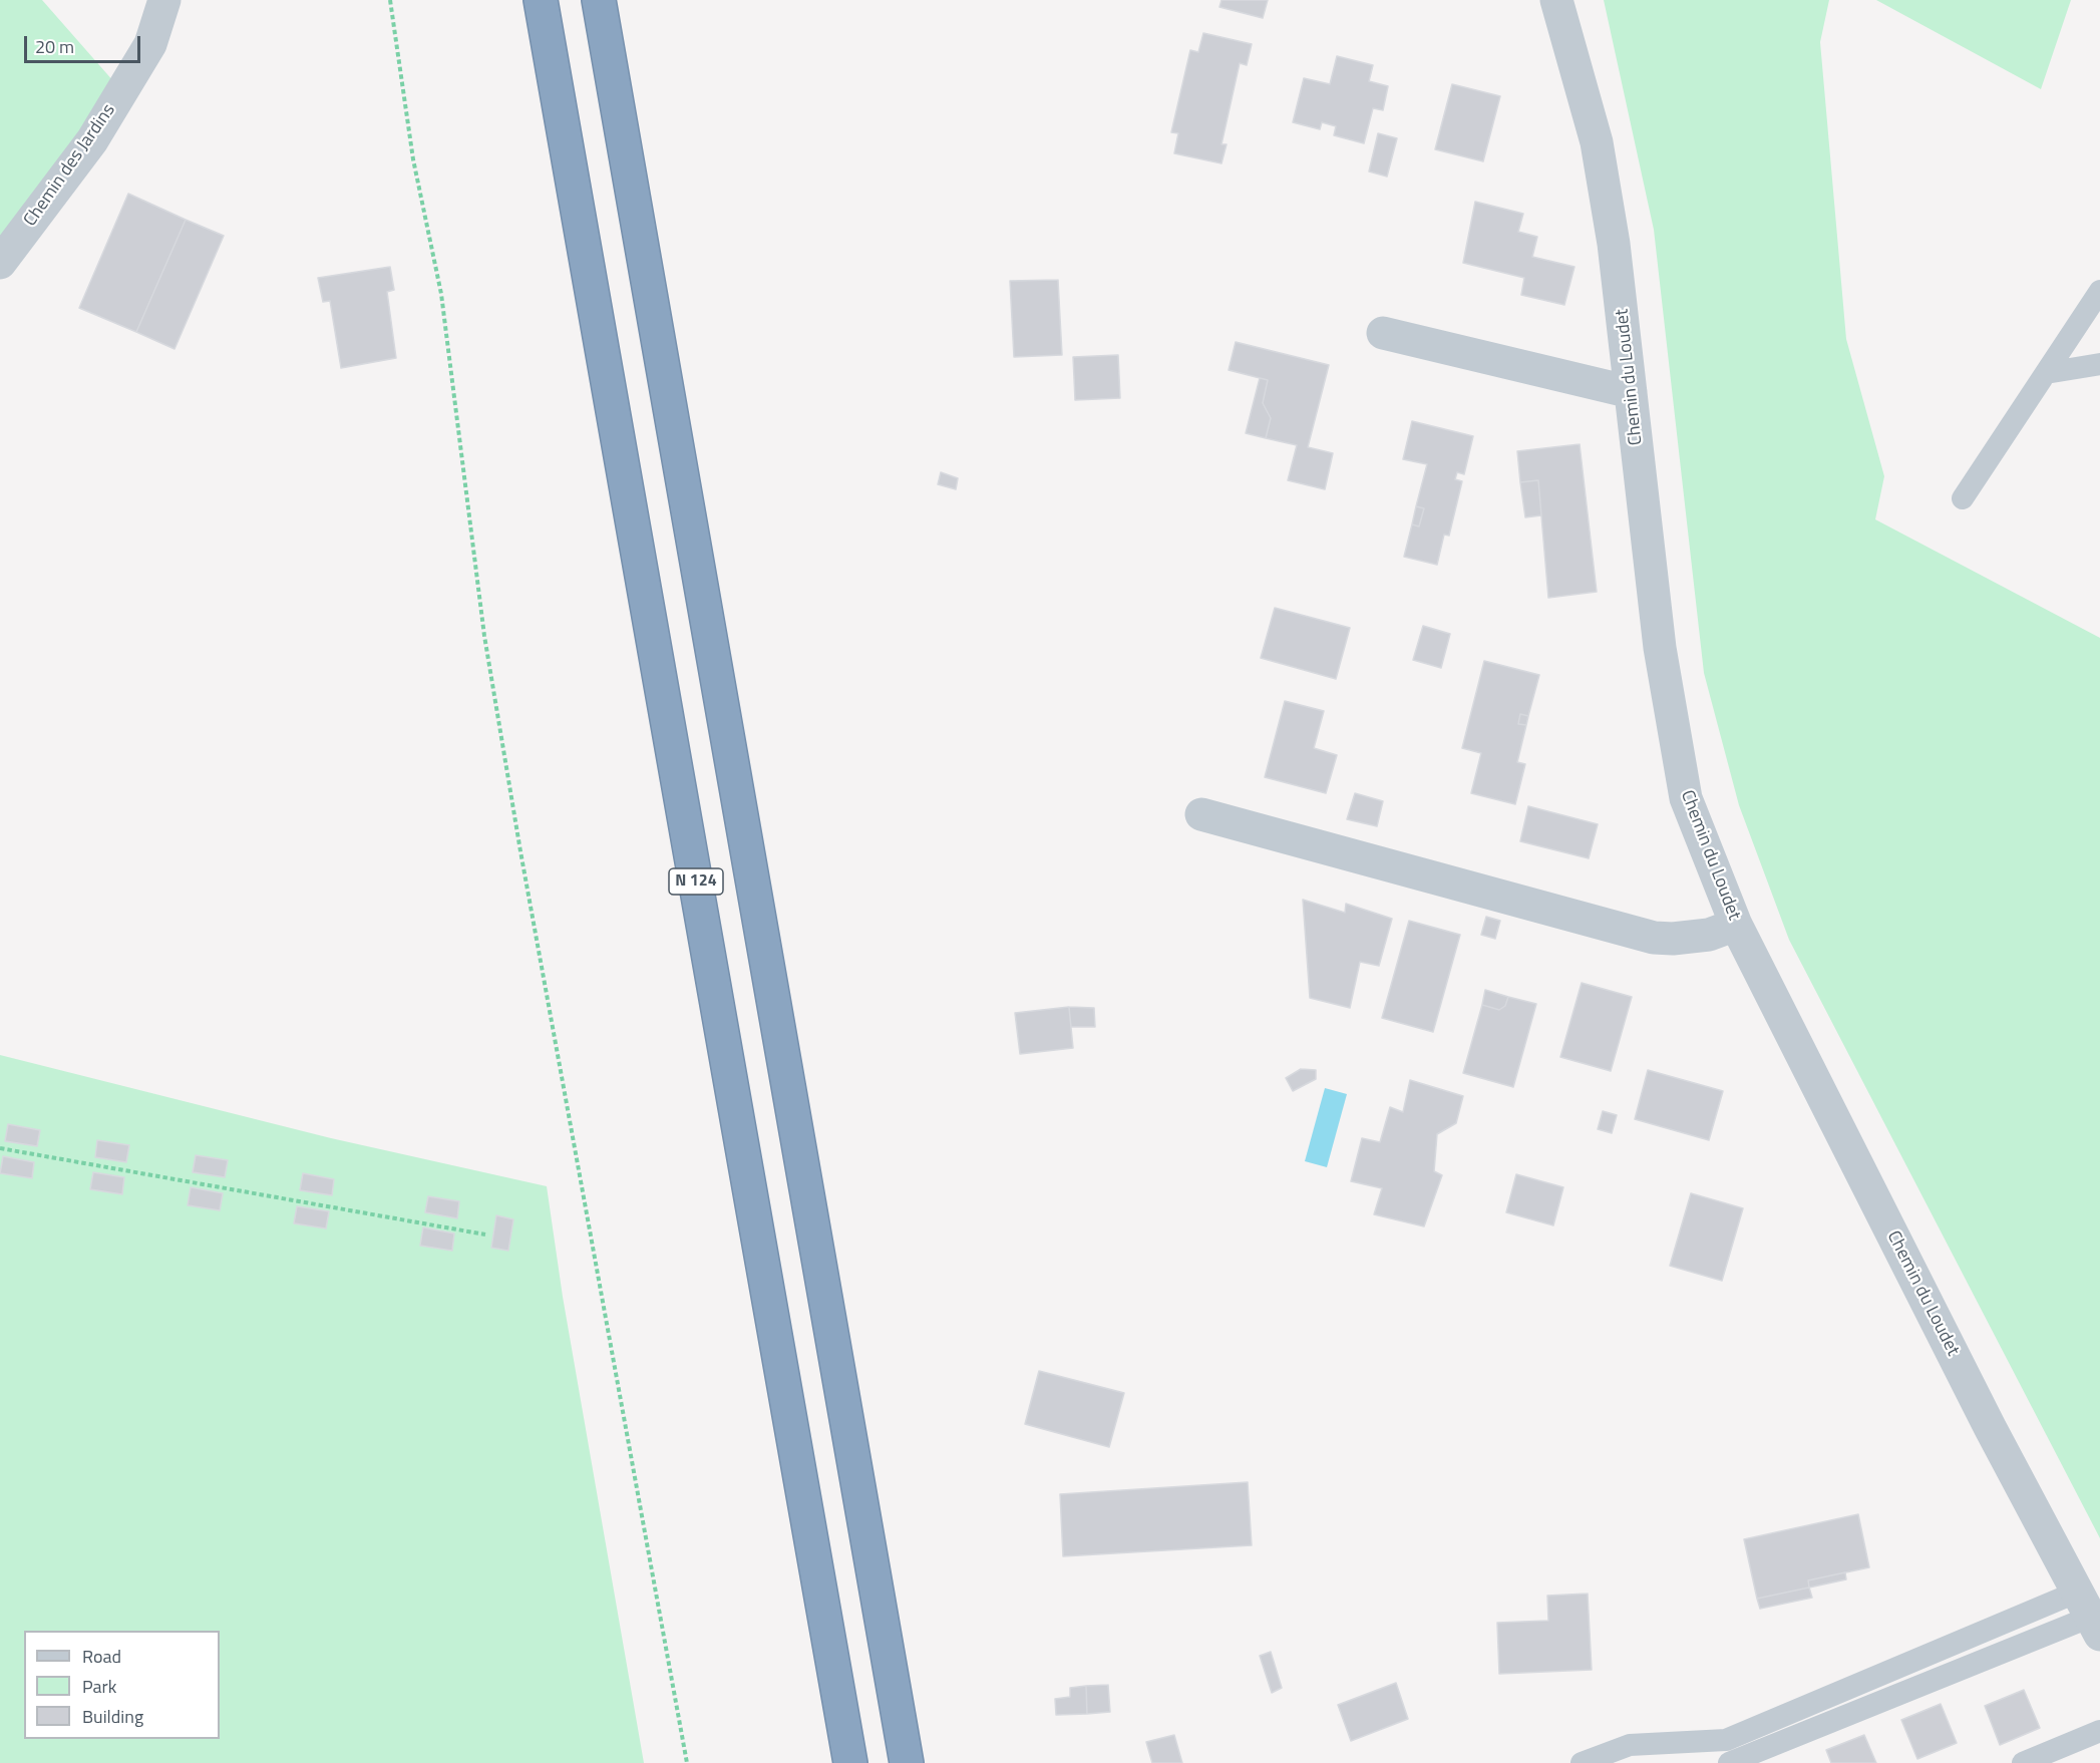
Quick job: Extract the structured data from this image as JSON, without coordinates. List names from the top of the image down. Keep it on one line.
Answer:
{"streets":{"highway":["N 124"],"street":["Chemin des Jardins","Chemin du Loudet"]},"legend":["Road","Park","Building"],"scale_bar":"20 m"}
